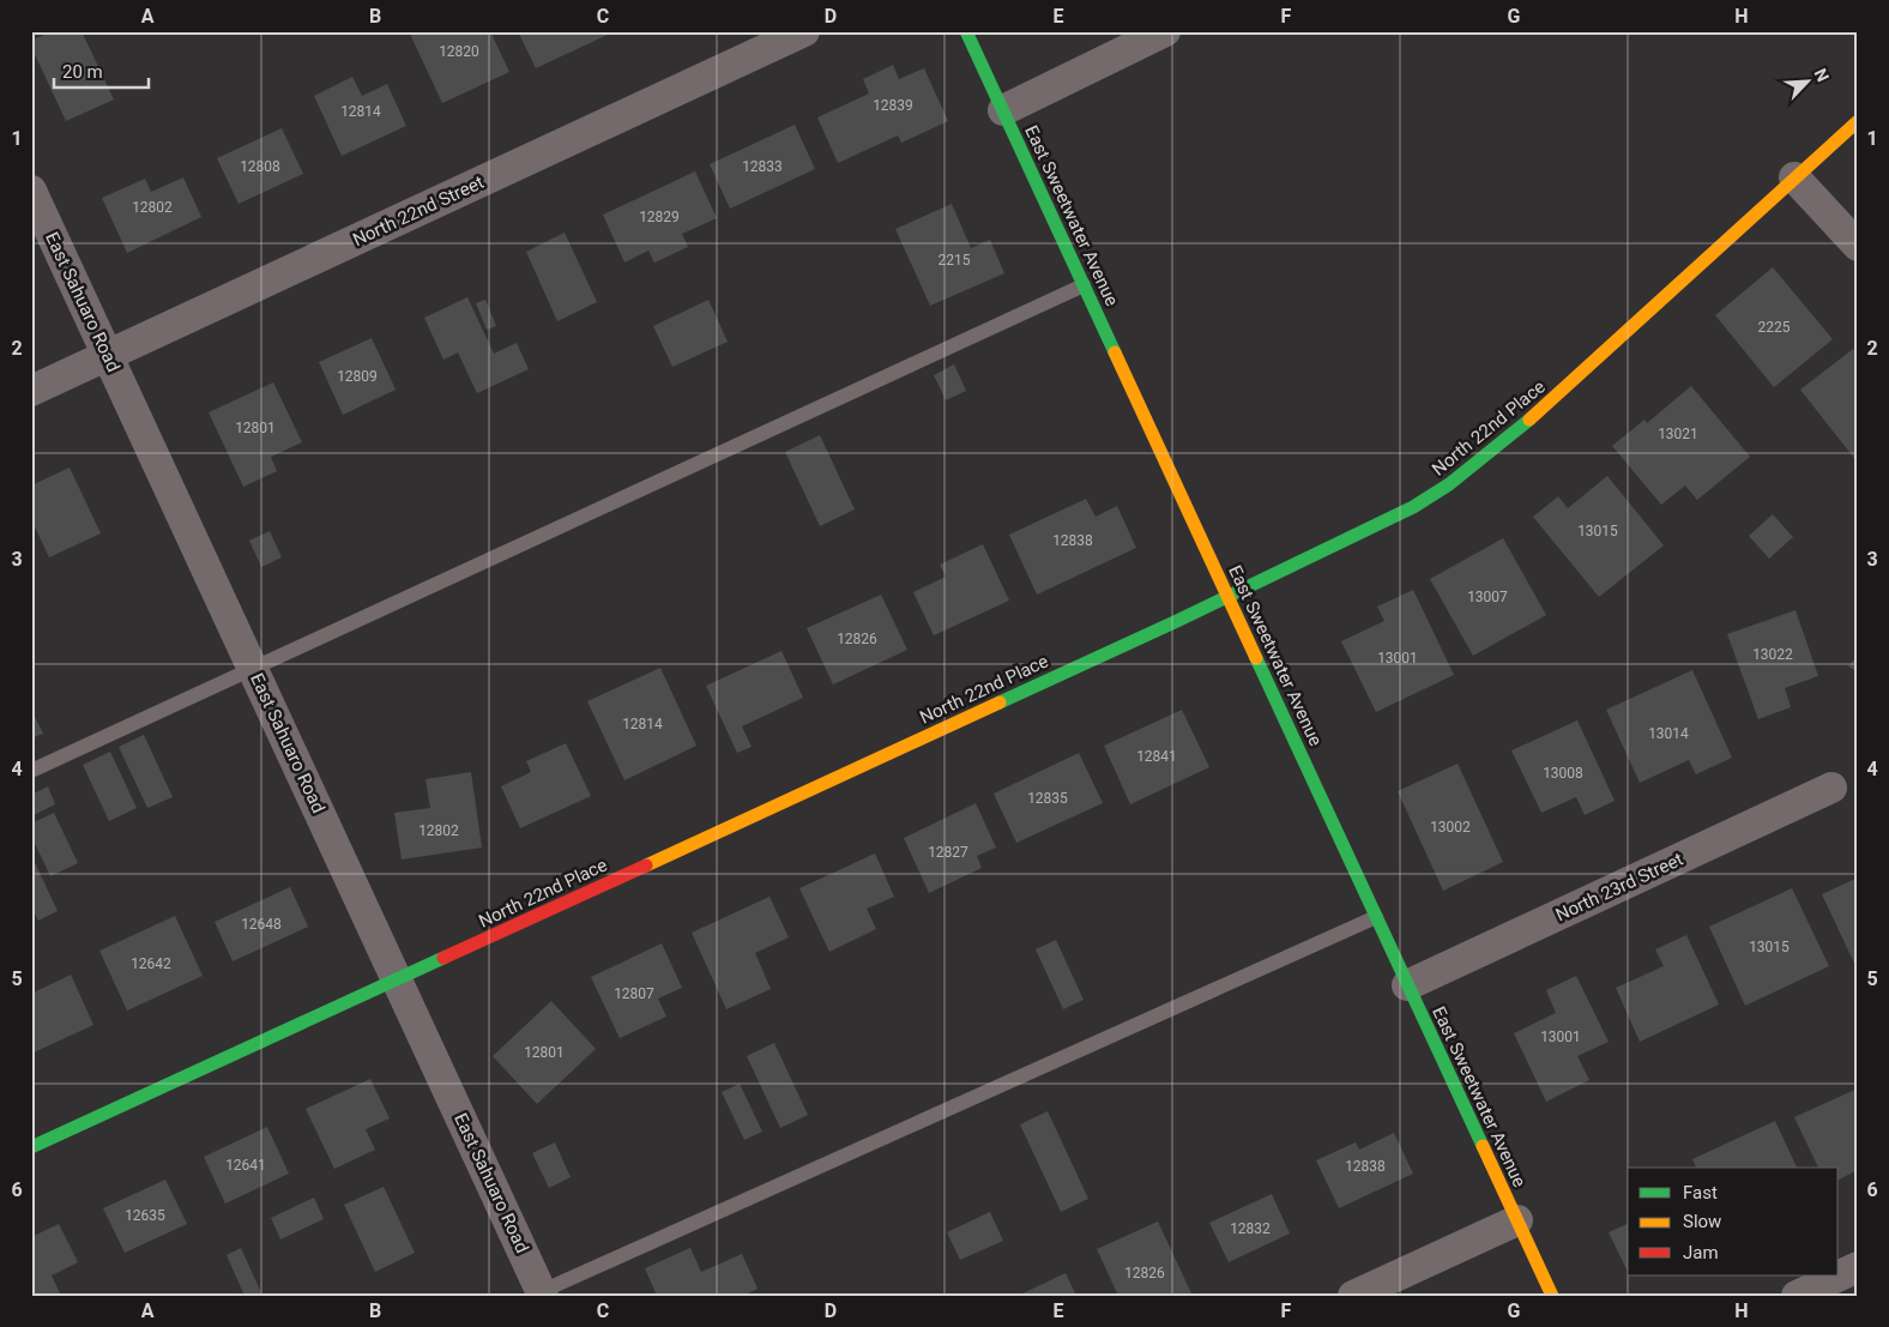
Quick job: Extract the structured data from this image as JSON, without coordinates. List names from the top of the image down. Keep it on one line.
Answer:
{"streets":{"street":["North 22nd Street","East Sweetwater Avenue","East Sahuaro Road","North 22nd Place","North 23rd Street"]},"crossings":[["North 22nd Street","East Sahuaro Road"],["East Sweetwater Avenue","North 22nd Place"],["East Sweetwater Avenue","North 23rd Street"],["East Sahuaro Road","North 22nd Place"]],"house_numbers":["12820","12839","12814","12808","12833","12802","12829","2215","2225","12809","12801","13021","13015","12838","13007","12826","13022","13001","12814","13014","12841","13008","12835","13002","12802","12827","12648","13015","12642","12807","13001","12801","12641","12838","12635","12832","12826"],"legend":["Fast","Slow","Jam"],"scale_bar":"20 m","north":"top right","grid":{"columns":["A","B","C","D","E","F","G","H"],"rows":["1","2","3","4","5","6"]}}
